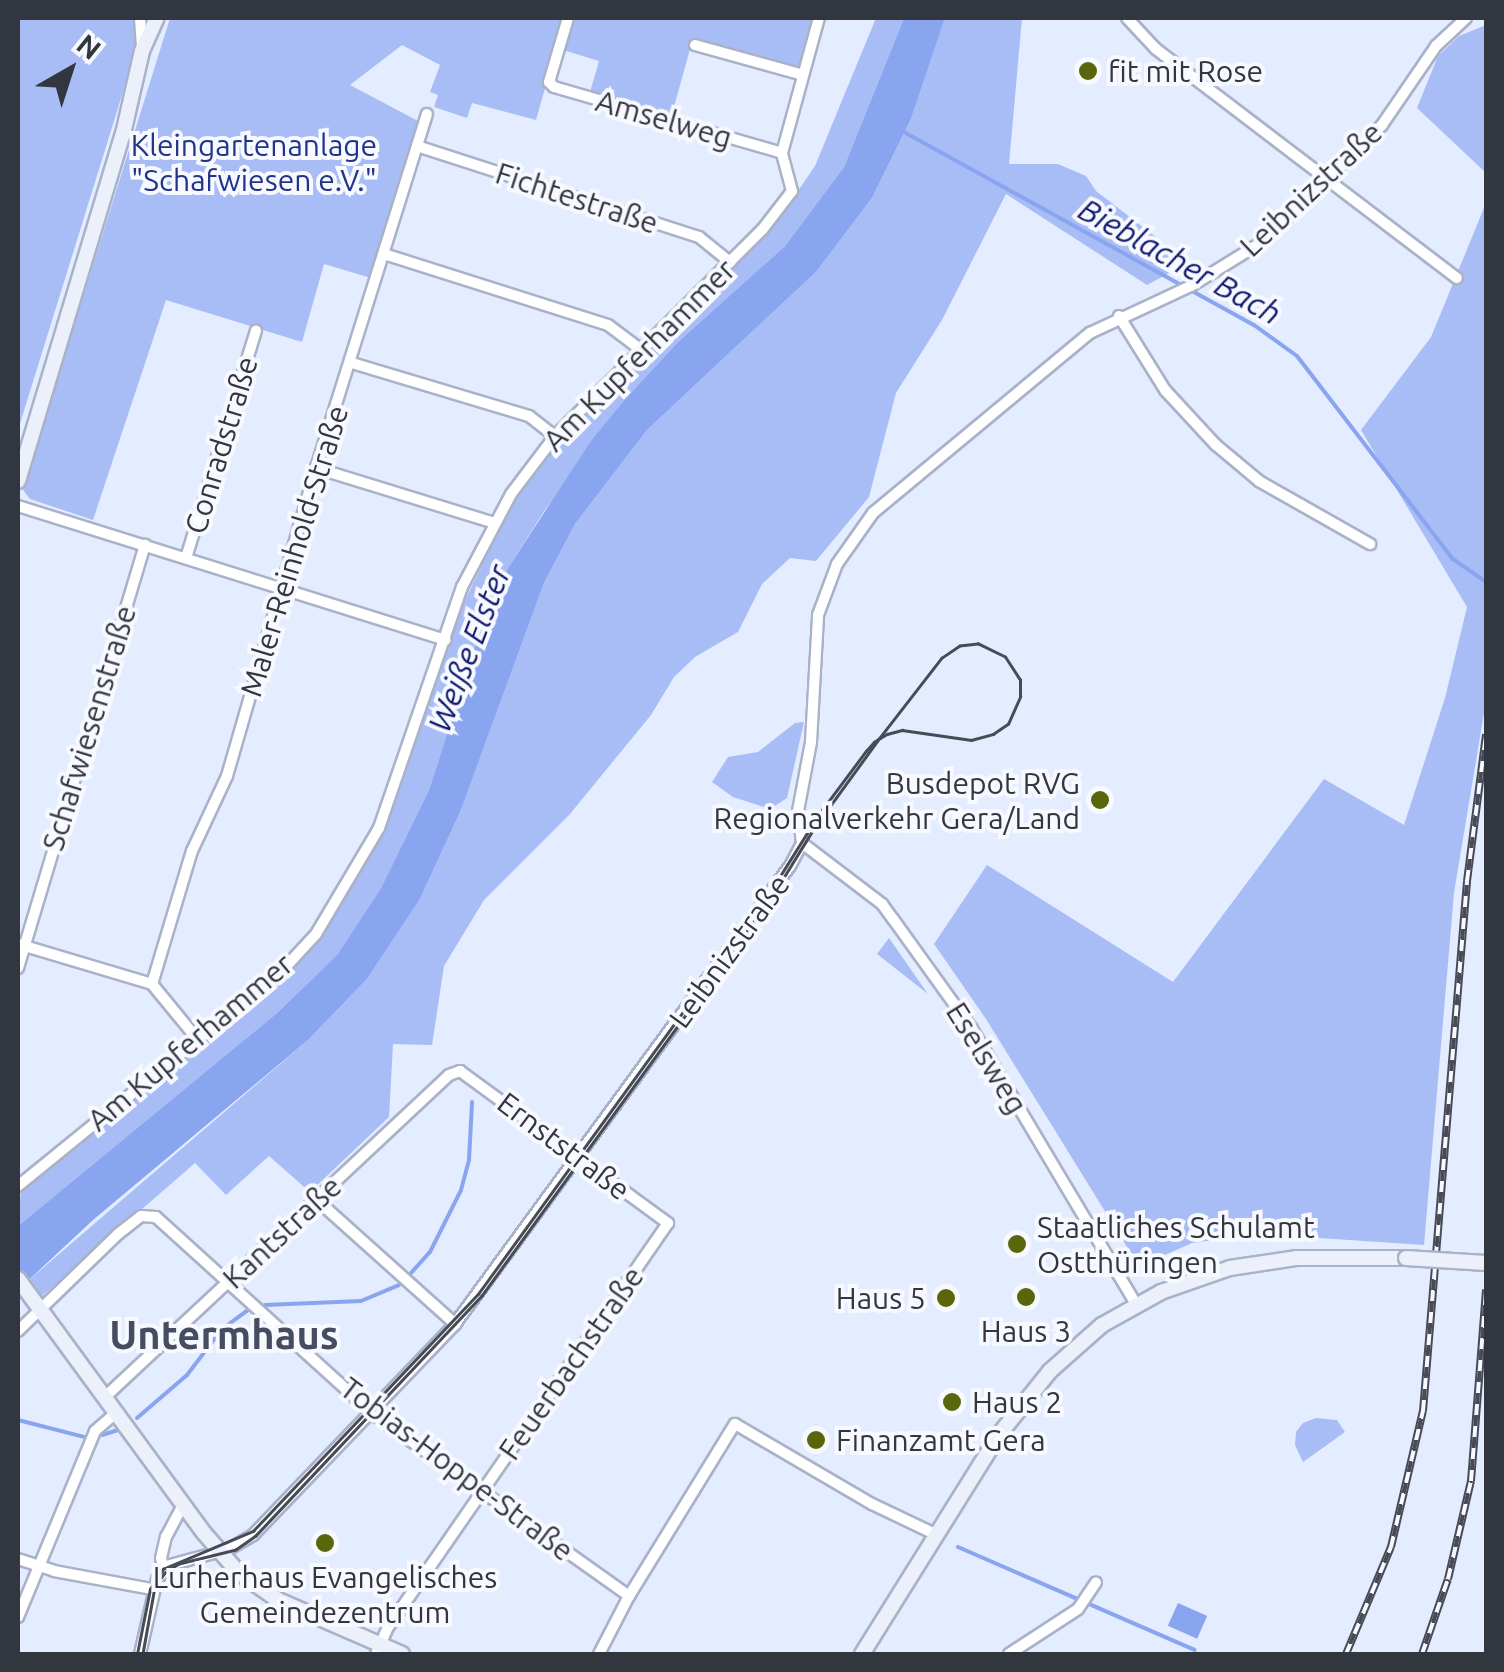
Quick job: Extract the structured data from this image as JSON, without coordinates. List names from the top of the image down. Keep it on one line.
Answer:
{"streets":{"street":["Amselweg","Leibnizstraße","Fichtestraße","Am Kupferhammer","Conradstraße","Maler-Reinhold-Straße","Schafwiesenstraße","Eselsweg","Ernststraße","Kantstraße","Feuerbachstraße","Tobias-Hoppe-Straße"]},"crossings":[["Amselweg","Am Kupferhammer"],["Leibnizstraße","Eselsweg"],["Leibnizstraße","Ernststraße"],["Leibnizstraße","Tobias-Hoppe-Straße"],["Fichtestraße","Am Kupferhammer"],["Fichtestraße","Maler-Reinhold-Straße"],["Am Kupferhammer","Conradstraße"],["Conradstraße","Maler-Reinhold-Straße"],["Conradstraße","Schafwiesenstraße"],["Ernststraße","Kantstraße"],["Ernststraße","Feuerbachstraße"],["Kantstraße","Tobias-Hoppe-Straße"],["Feuerbachstraße","Tobias-Hoppe-Straße"]],"districts":["Untermhaus"],"water":["Bieblacher Bach","Weiße Elster"],"parks":["Kleingartenanlage \"Schafwiesen e.V.\""],"places":["fit mit Rose","Busdepot RVG Regionalverkehr Gera/Land","Staatliches Schulamt Ostthüringen","Haus 3","Haus 5","Haus 2","Finanzamt Gera","Lurherhaus Evangelisches Gemeindezentrum"],"north":"top right"}
